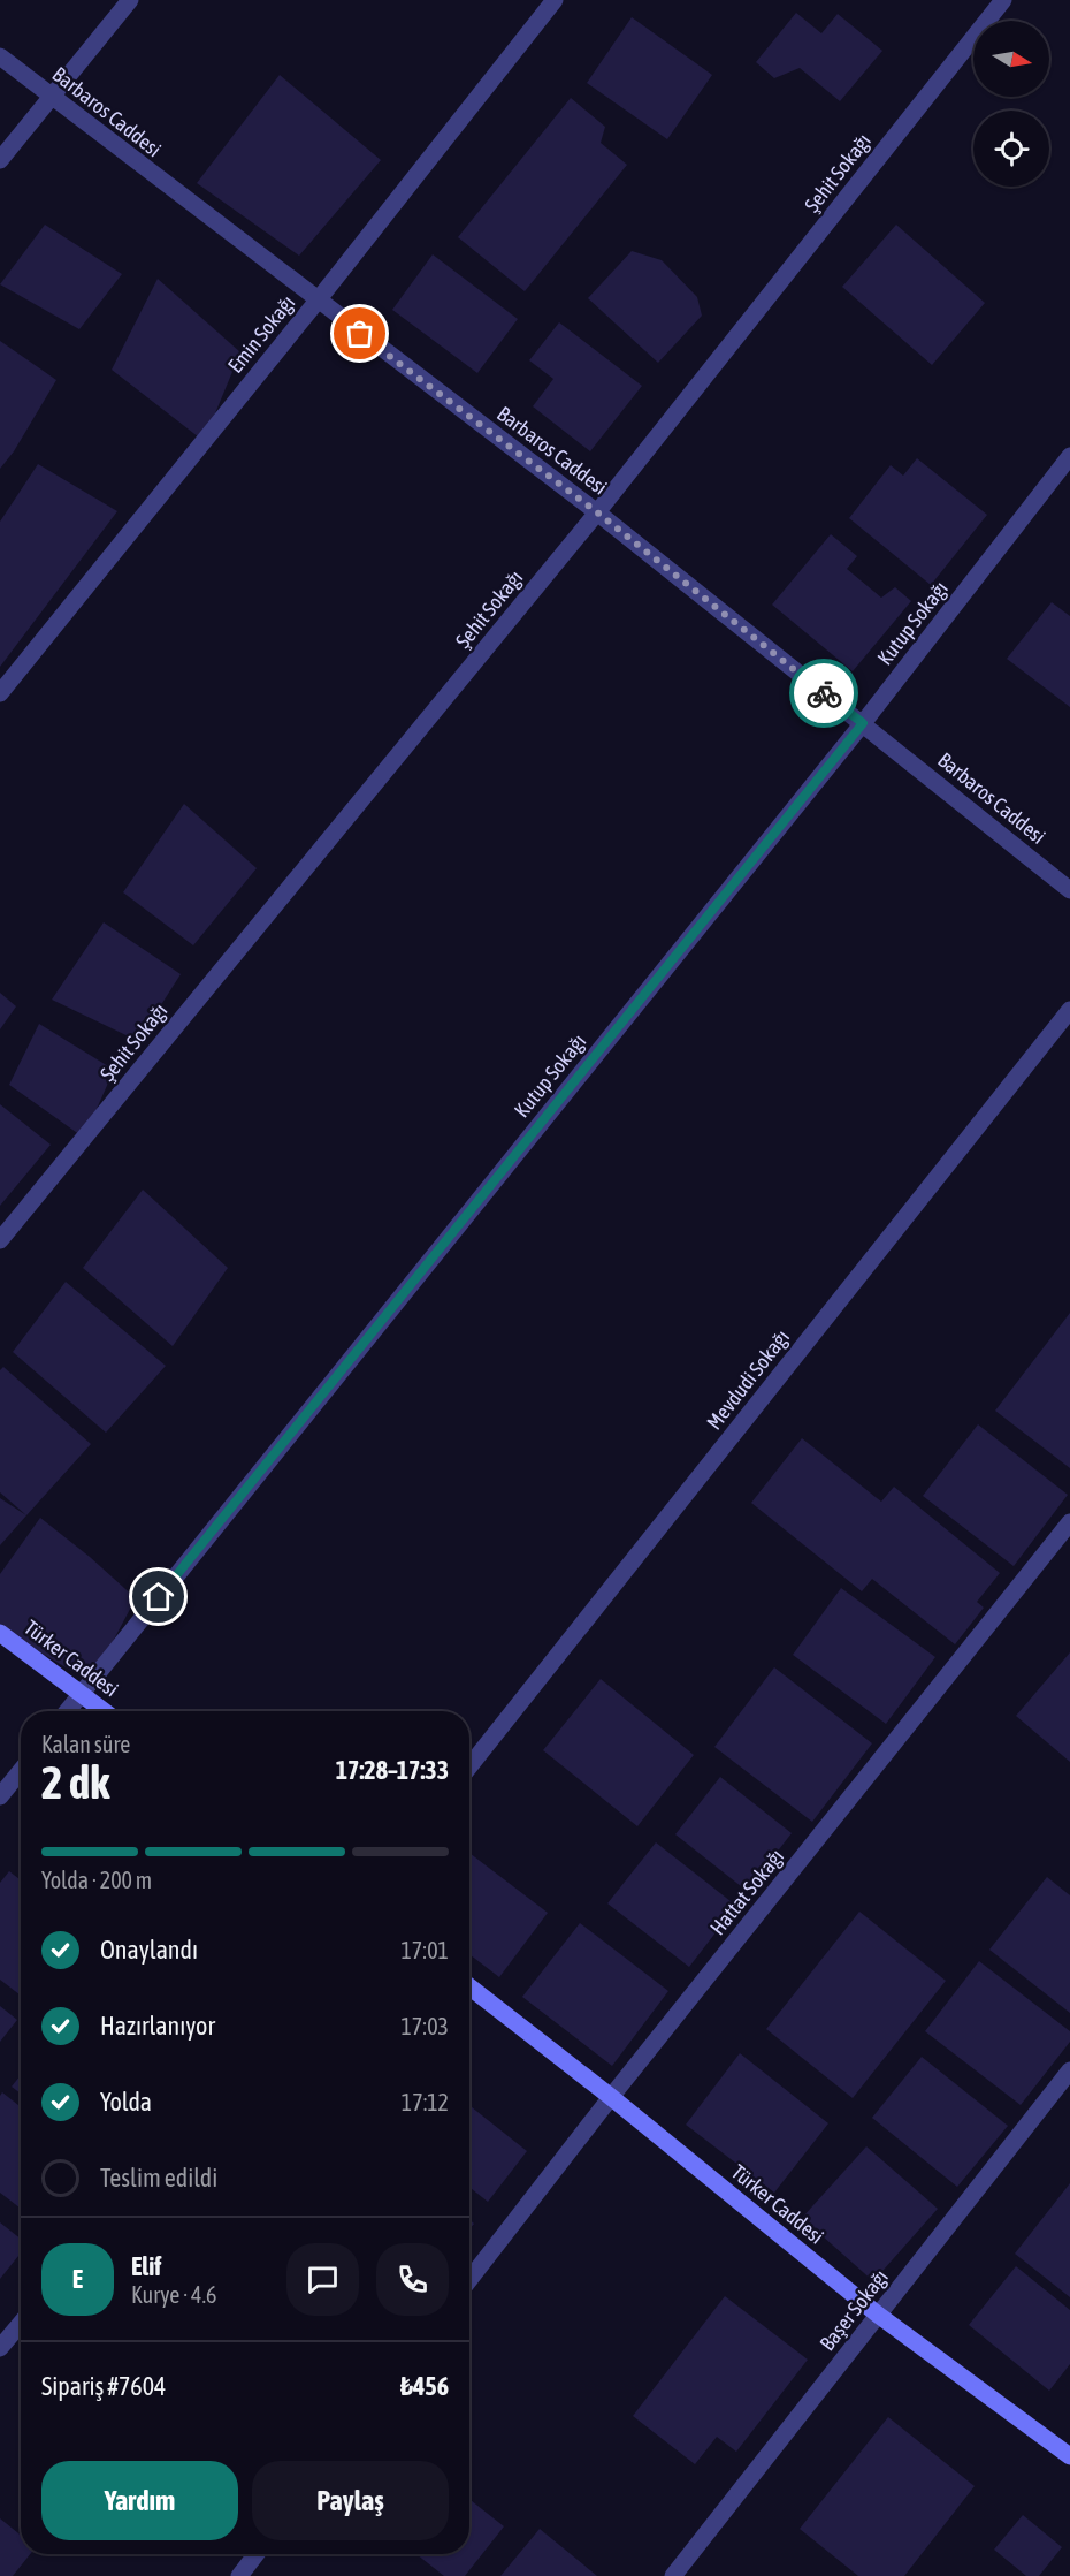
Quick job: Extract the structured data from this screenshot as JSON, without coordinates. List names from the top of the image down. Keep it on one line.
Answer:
{"streets":{"street":["Barbaros Caddesi","Şehit Sokağı","Emin Sokağı","Kutup Sokağı","Mevdudi Sokağı","Türker Caddesi","Hattat Sokağı","Başer Sokağı"]},"crossings":[["Barbaros Caddesi","Şehit Sokağı"],["Barbaros Caddesi","Emin Sokağı"],["Barbaros Caddesi","Kutup Sokağı"],["Kutup Sokağı","Türker Caddesi"],["Türker Caddesi","Hattat Sokağı"],["Türker Caddesi","Başer Sokağı"]],"north":"right","page":{"heading":["2 dk","Kalan süre","17:28–17:33"],"panel":["Elif","Kurye · 4.6","Sipariş #7604","₺456"],"bar":"Yolda · 200 m","list":[["Onaylandı","17:01"],["Hazırlanıyor","17:03"],["Yolda","17:12"],"Teslim edildi"],"round":"E","buttons":["Yardım","Paylaş"]}}
